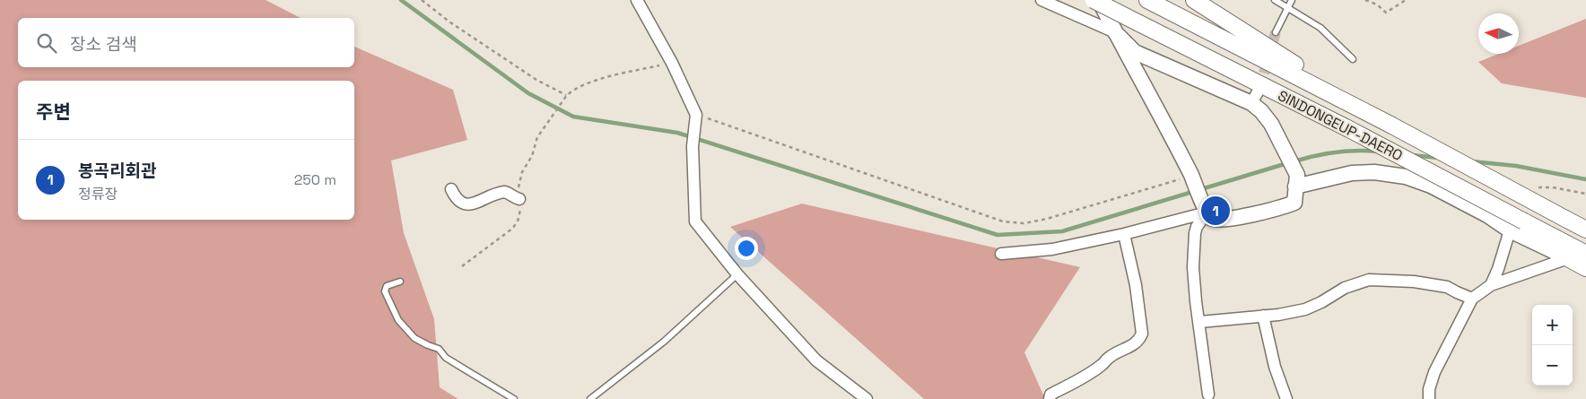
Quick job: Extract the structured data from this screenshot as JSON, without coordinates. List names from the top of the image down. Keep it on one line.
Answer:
{"streets":{"main road":["SINDONGEUP-DAERO"]},"north":"left","page":{"search":"장소 검색","heading":"주변","list":[{"mark":"1","name":"봉곡리회관","note":"정류장","value":"250 m"}],"pins":"1","map_buttons":["+","−"]}}
